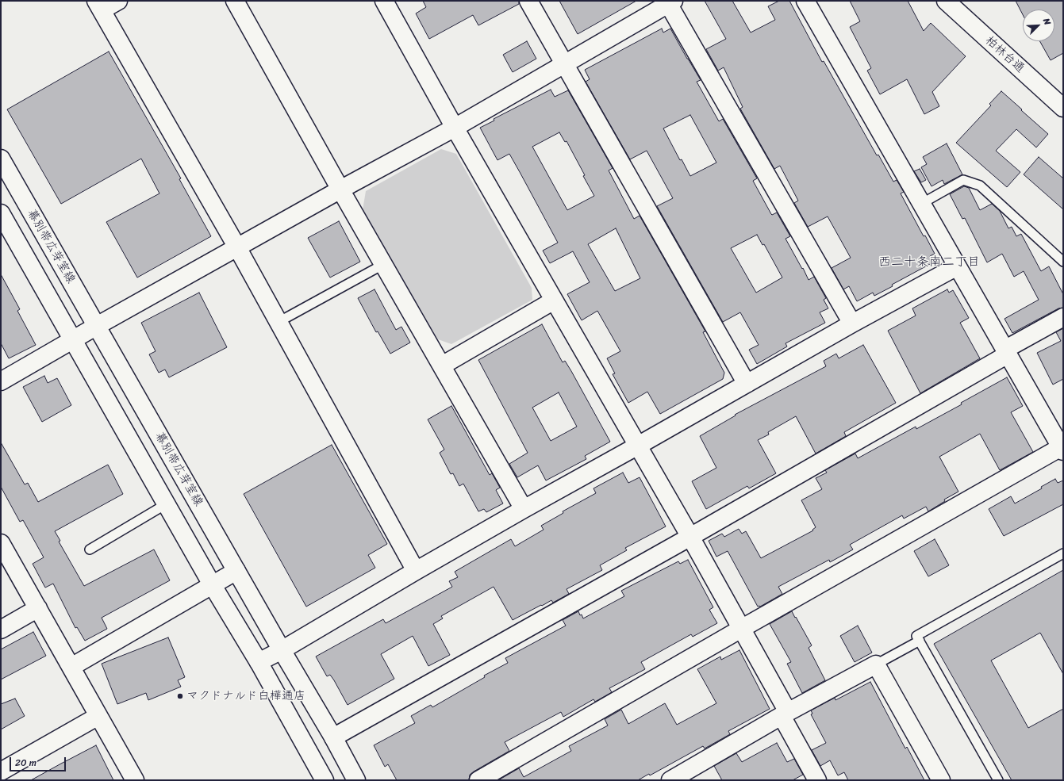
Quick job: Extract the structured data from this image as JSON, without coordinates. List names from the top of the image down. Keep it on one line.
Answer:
{"streets":{"street":["柏林台通","幕別帯広芽室線"]},"districts":["西二十条南二丁目"],"places":["マクドナルド白樺通店"],"scale_bar":"20 m","north":"top right"}
